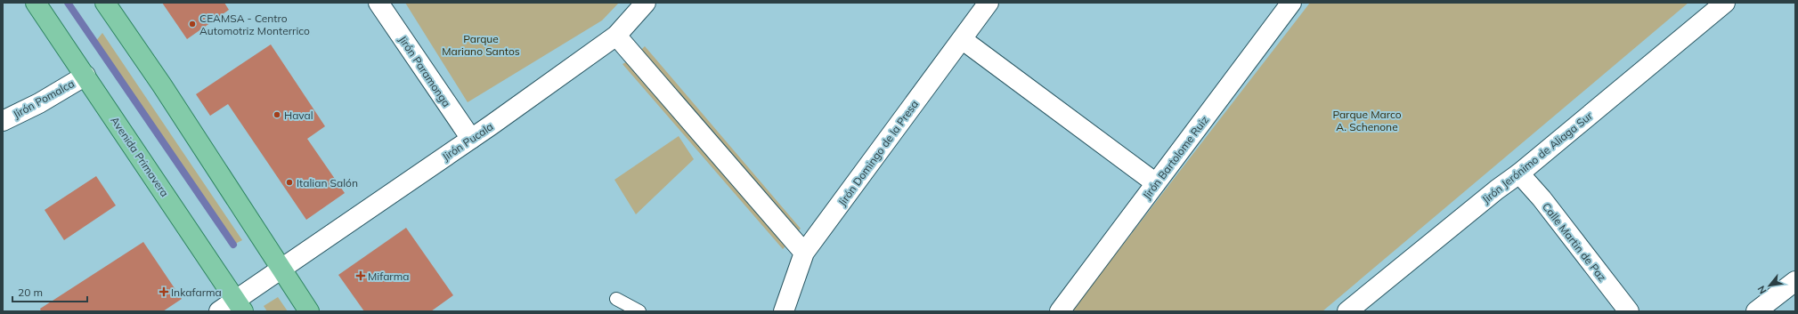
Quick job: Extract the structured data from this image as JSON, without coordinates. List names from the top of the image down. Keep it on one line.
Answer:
{"streets":{"main road":["Avenida Primavera"],"street":["Jirón Paramonga","Jirón Pomalca","Jirón Pucala","Jirón Domingo de la Presa","Jirón Bartolome Ruiz","Jirón Jerónimo de Aliaga Sur","Calle Martin de Paz"]},"crossings":[["Jirón Paramonga","Jirón Pucala"],["Jirón Pomalca","Avenida Primavera"],["Jirón Pucala","Avenida Primavera"],["Jirón Jerónimo de Aliaga Sur","Calle Martin de Paz"]],"parks":["Parque Mariano Santos","Parque Marco A. Schenone"],"places":{"other":["CEAMSA - Centro Automotriz Monterrico","Haval","Italian Salón"],"health":["Mifarma","Inkafarma"]},"scale_bar":"20 m","north":"bottom left"}
